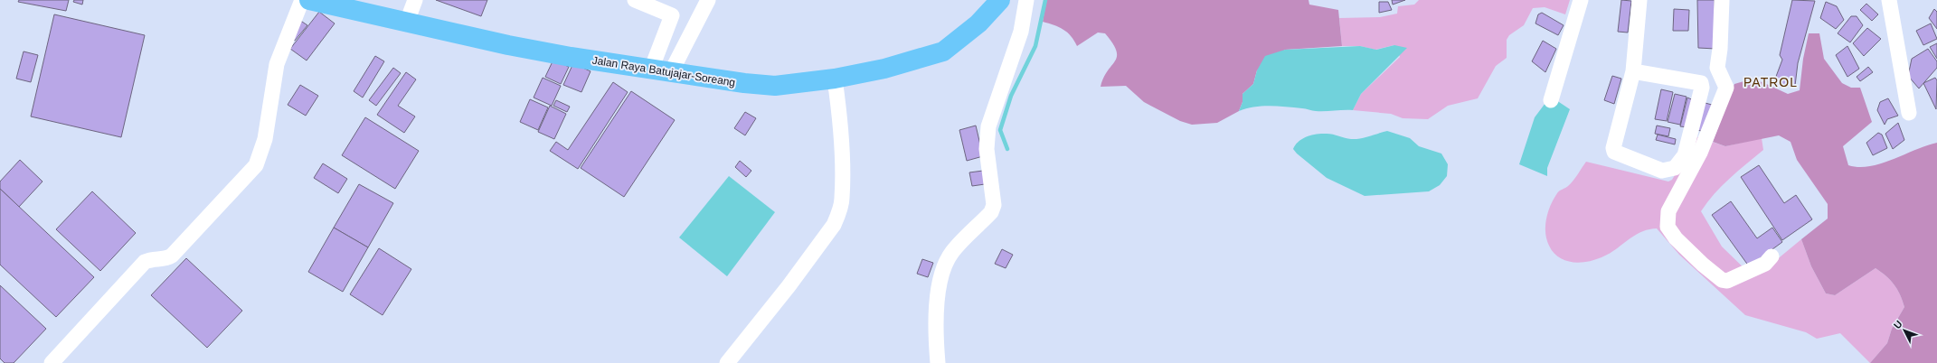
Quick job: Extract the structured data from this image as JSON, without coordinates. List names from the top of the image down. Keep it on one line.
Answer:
{"streets":{"highway":["Jalan Raya Batujajar-Soreang"]},"districts":["PATROL"],"north":"top left"}
